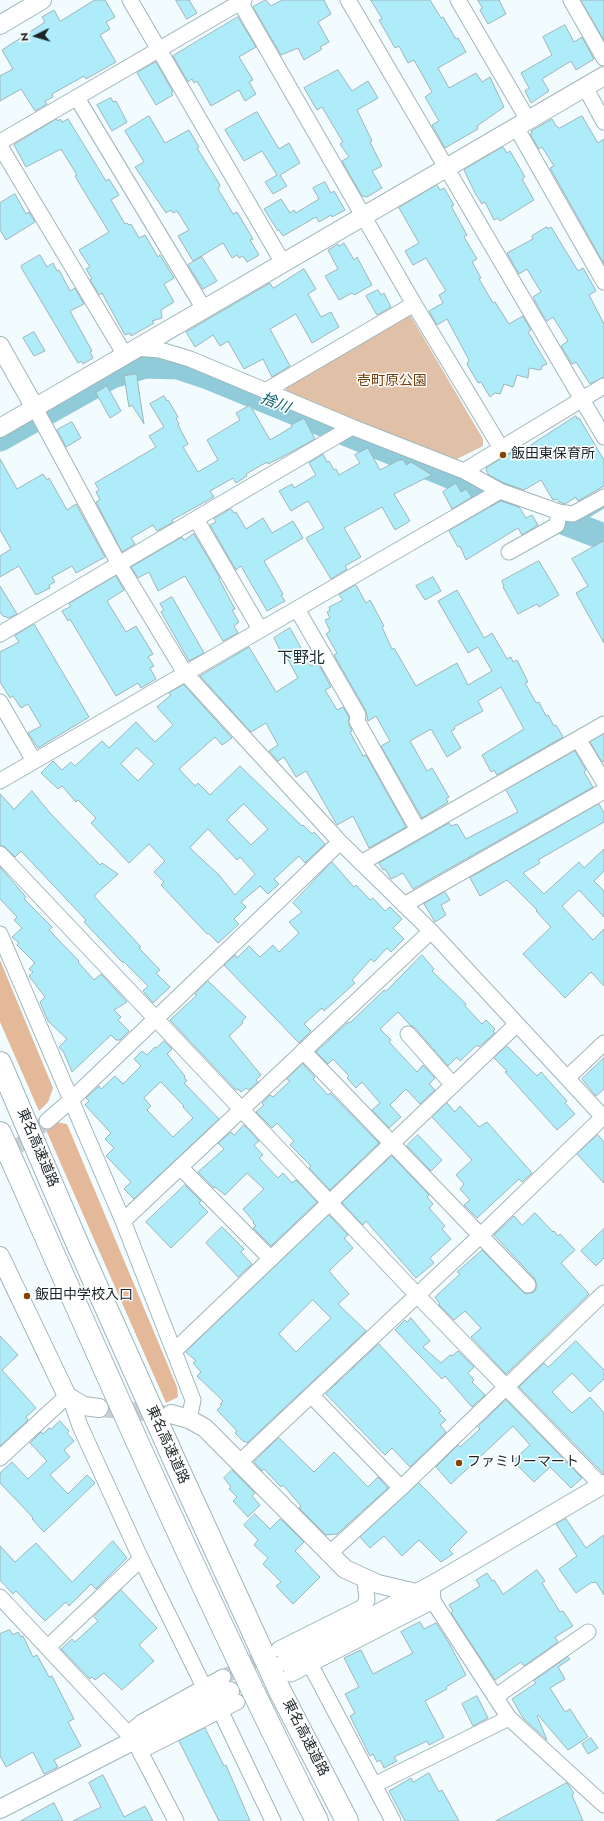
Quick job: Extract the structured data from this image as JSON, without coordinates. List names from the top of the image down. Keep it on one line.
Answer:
{"streets":{"highway":["東名高速道路"]},"districts":["下野北"],"water":["捨川"],"parks":["壱町原公園"],"places":["飯田東保育所","飯田中学校入口","ファミリーマート"],"north":"left"}
